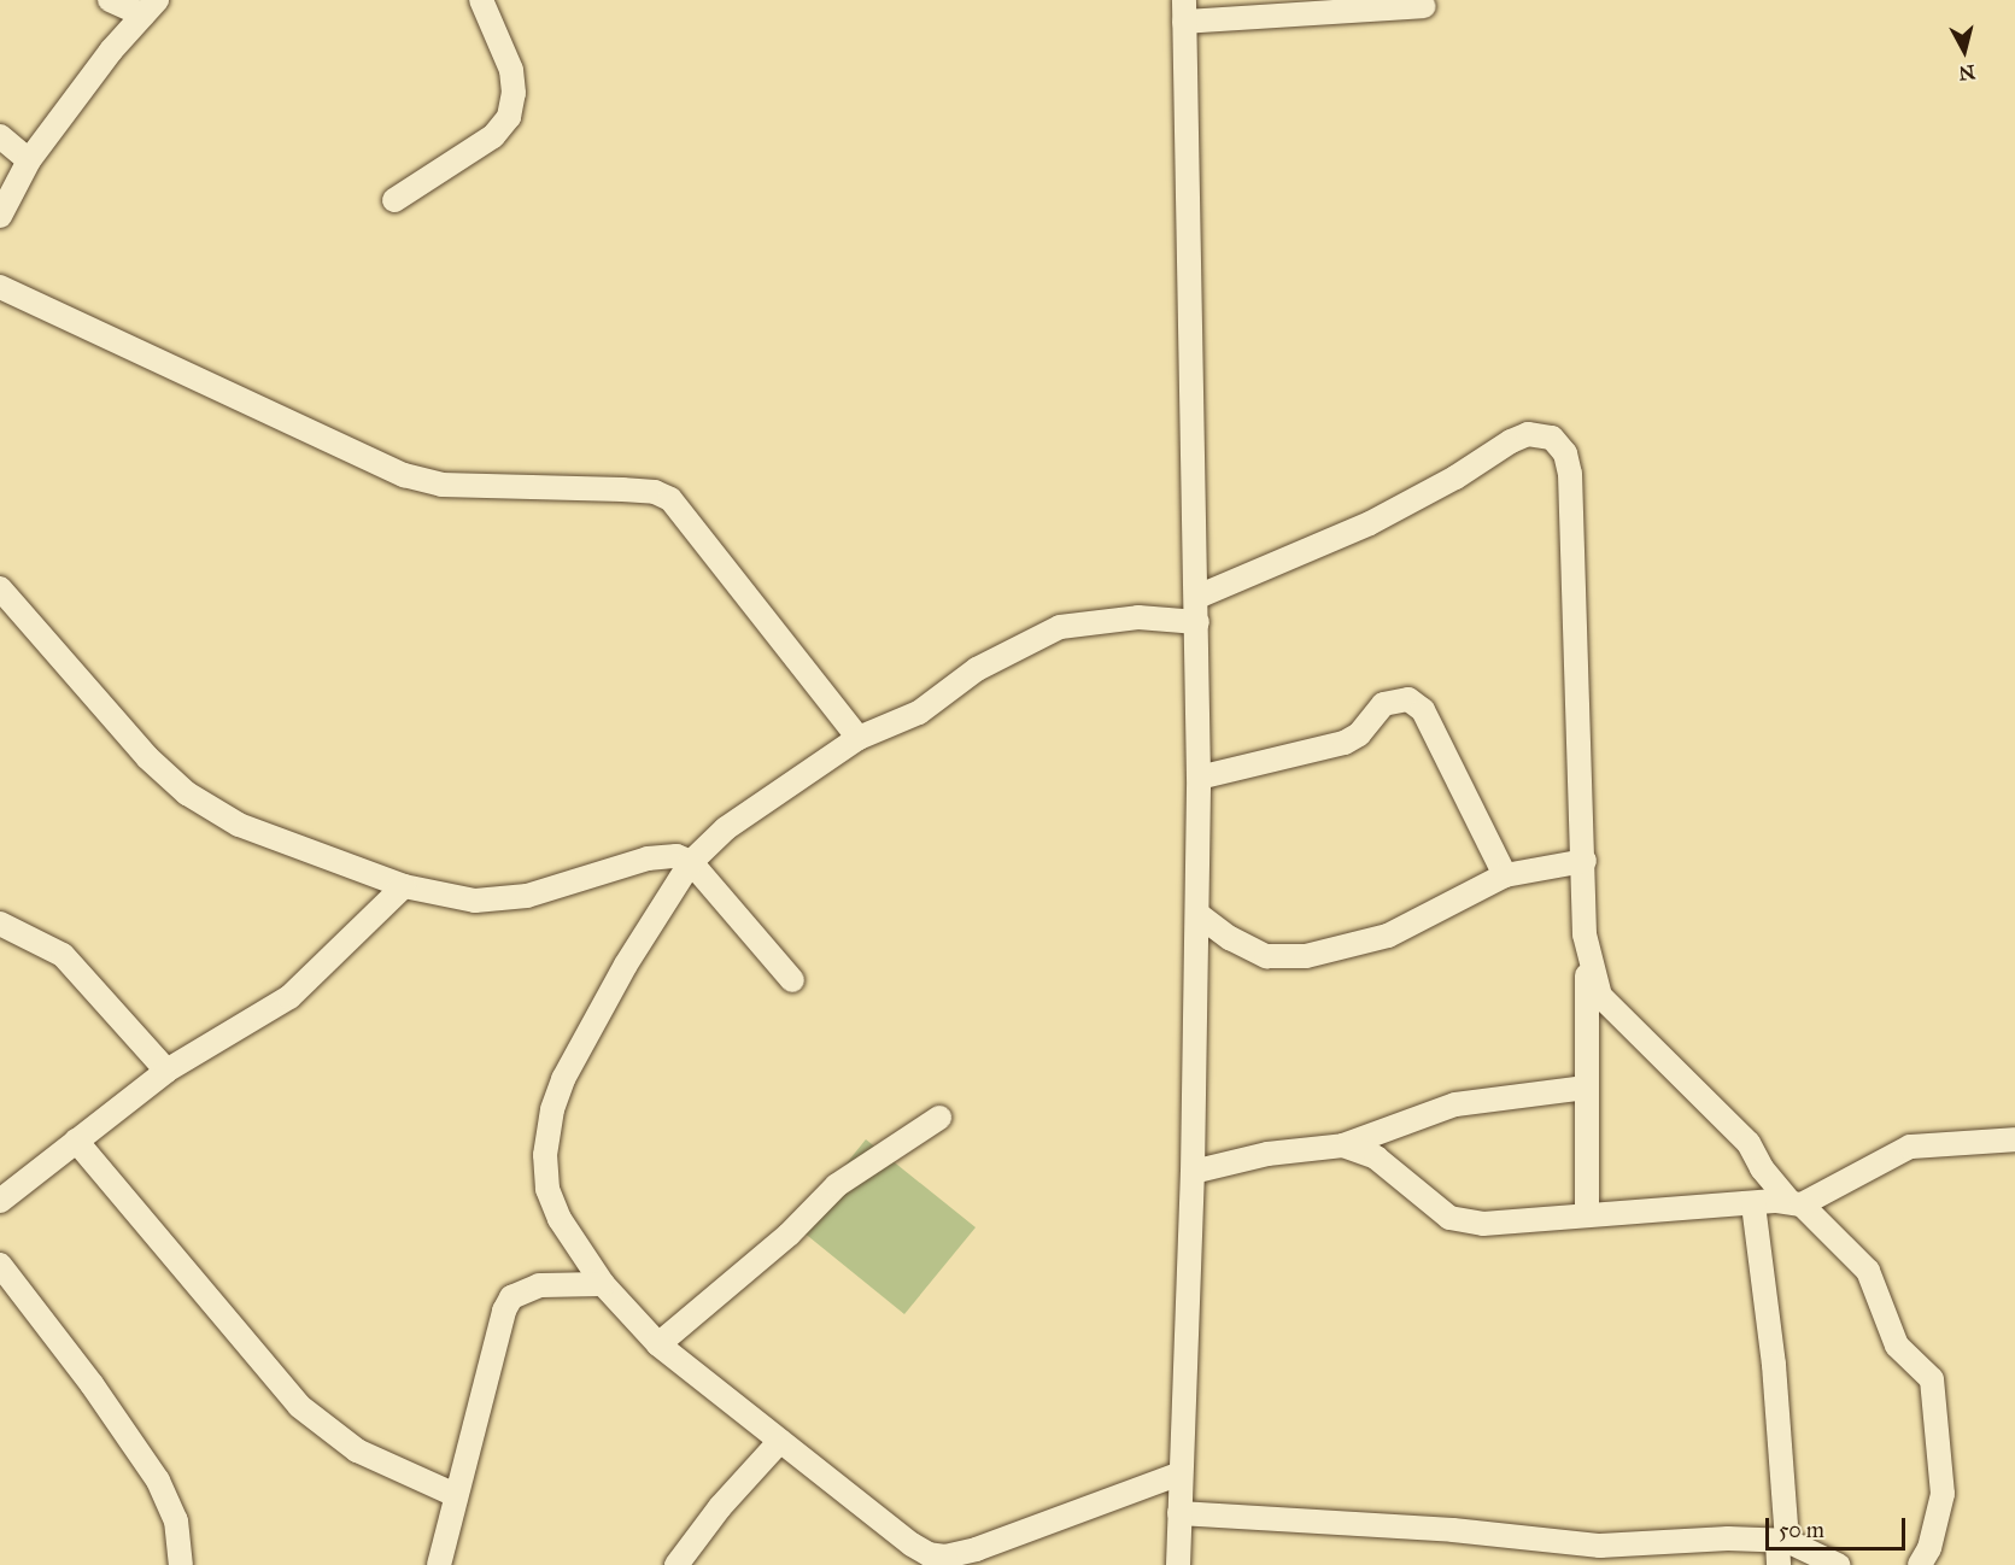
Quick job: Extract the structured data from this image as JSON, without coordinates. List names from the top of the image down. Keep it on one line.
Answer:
{"scale_bar":"50 m","north":"bottom"}
